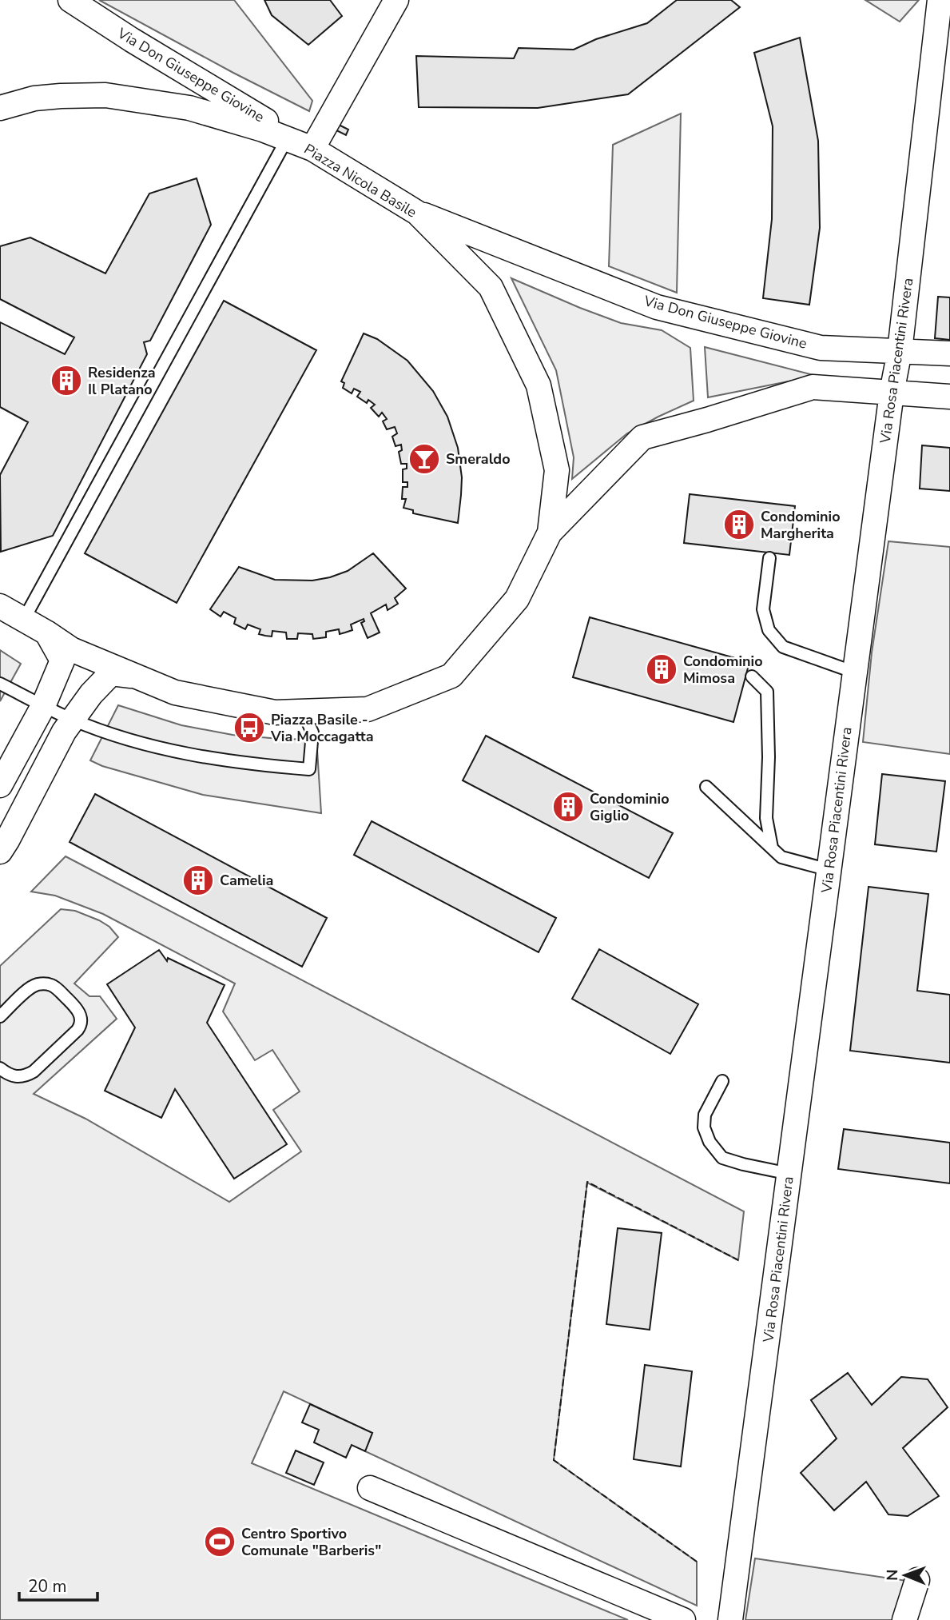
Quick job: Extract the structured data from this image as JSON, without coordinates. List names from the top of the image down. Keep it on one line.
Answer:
{"streets":{"street":["Via Don Giuseppe Giovine","Piazza Nicola Basile","Via Rosa Piacentini Rivera"]},"crossings":[["Via Don Giuseppe Giovine","Piazza Nicola Basile"],["Via Don Giuseppe Giovine","Via Rosa Piacentini Rivera"]],"places":{"building":["Residenza Il Platano","Condominio Margherita","Condominio Mimosa","Condominio Giglio","Camelia"],"bar":["Smeraldo"],"bus stop":["Piazza Basile - Via Moccagatta"],"sports":["Centro Sportivo Comunale \"Barberis\""]},"scale_bar":"20 m","north":"left"}
